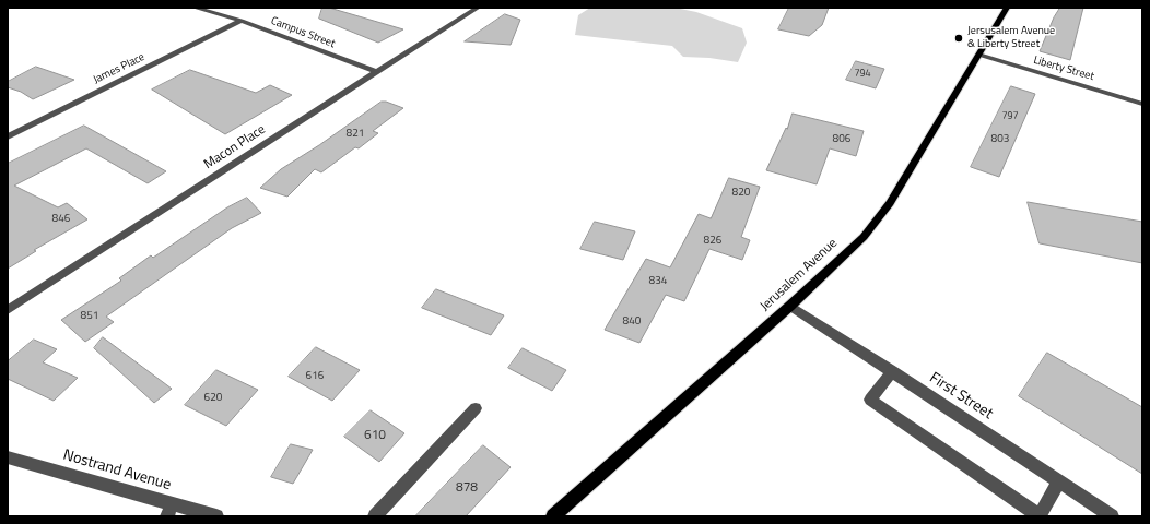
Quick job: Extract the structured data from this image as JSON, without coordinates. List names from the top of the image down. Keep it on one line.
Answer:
{"streets":{"main road":["Jerusalem Avenue"],"street":["Campus Street","James Place","Liberty Street","Macon Place","First Street","Nostrand Avenue"]},"crossings":[["Campus Street","James Place"],["Campus Street","Macon Place"],["Liberty Street","Jerusalem Avenue"],["Jerusalem Avenue","First Street"]],"places":["Jersusalem Avenue & Liberty Street"],"house_numbers":["794","797","821","806","803","820","846","826","834","851","840","616","620","610","878"]}
